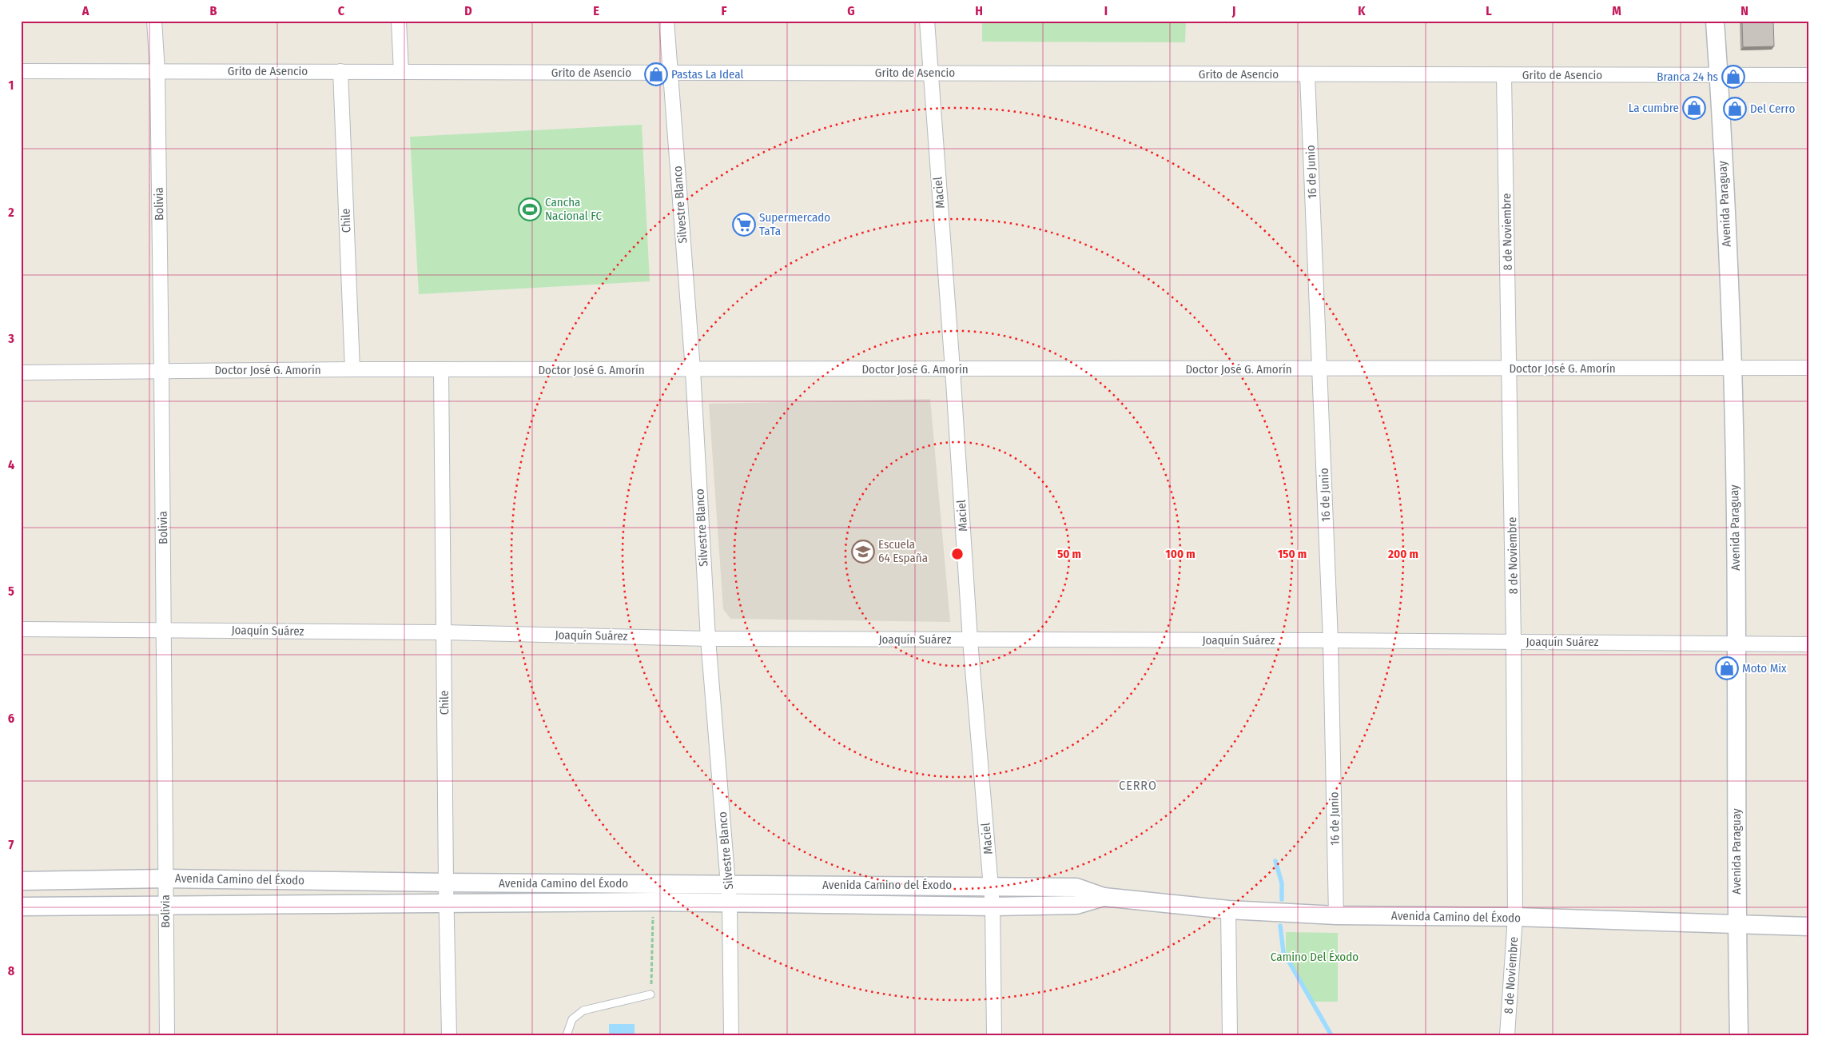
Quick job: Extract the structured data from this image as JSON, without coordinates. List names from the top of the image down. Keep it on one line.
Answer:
{"streets":{"street":["Grito de Asencio","16 de Junio","Maciel","Bolivia","Avenida Paraguay","Silvestre Blanco","Chile","8 de Noviembre","Doctor José G. Amorín","Joaquín Suárez","Avenida Camino del Éxodo"]},"crossings":[["Grito de Asencio","16 de Junio"],["Grito de Asencio","Maciel"],["Grito de Asencio","Bolivia"],["Grito de Asencio","Avenida Paraguay"],["Grito de Asencio","Silvestre Blanco"],["Grito de Asencio","Chile"],["Grito de Asencio","8 de Noviembre"],["16 de Junio","Doctor José G. Amorín"],["16 de Junio","Joaquín Suárez"],["16 de Junio","Avenida Camino del Éxodo"],["Maciel","Doctor José G. Amorín"],["Maciel","Joaquín Suárez"],["Maciel","Avenida Camino del Éxodo"],["Bolivia","Doctor José G. Amorín"],["Bolivia","Joaquín Suárez"],["Bolivia","Avenida Camino del Éxodo"],["Avenida Paraguay","Doctor José G. Amorín"],["Avenida Paraguay","Joaquín Suárez"],["Avenida Paraguay","Avenida Camino del Éxodo"],["Silvestre Blanco","Doctor José G. Amorín"],["Silvestre Blanco","Joaquín Suárez"],["Silvestre Blanco","Avenida Camino del Éxodo"],["Chile","Doctor José G. Amorín"],["Chile","Joaquín Suárez"],["Chile","Avenida Camino del Éxodo"],["8 de Noviembre","Doctor José G. Amorín"],["8 de Noviembre","Joaquín Suárez"],["8 de Noviembre","Avenida Camino del Éxodo"]],"districts":["CERRO"],"parks":["Camino Del Éxodo"],"places":{"shop":["Pastas La Ideal","Branca 24 hs","La cumbre","Del Cerro","Moto Mix"],"sports":["Cancha Nacional FC"],"supermarket":["Supermercado TaTa"],"school or university":["Escuela 64 España"]},"grid":{"columns":["A","B","C","D","E","F","G","H","I","J","K","L","M","N"],"rows":["1","2","3","4","5","6","7","8"]},"rings":["50 m","100 m","150 m","200 m"]}
